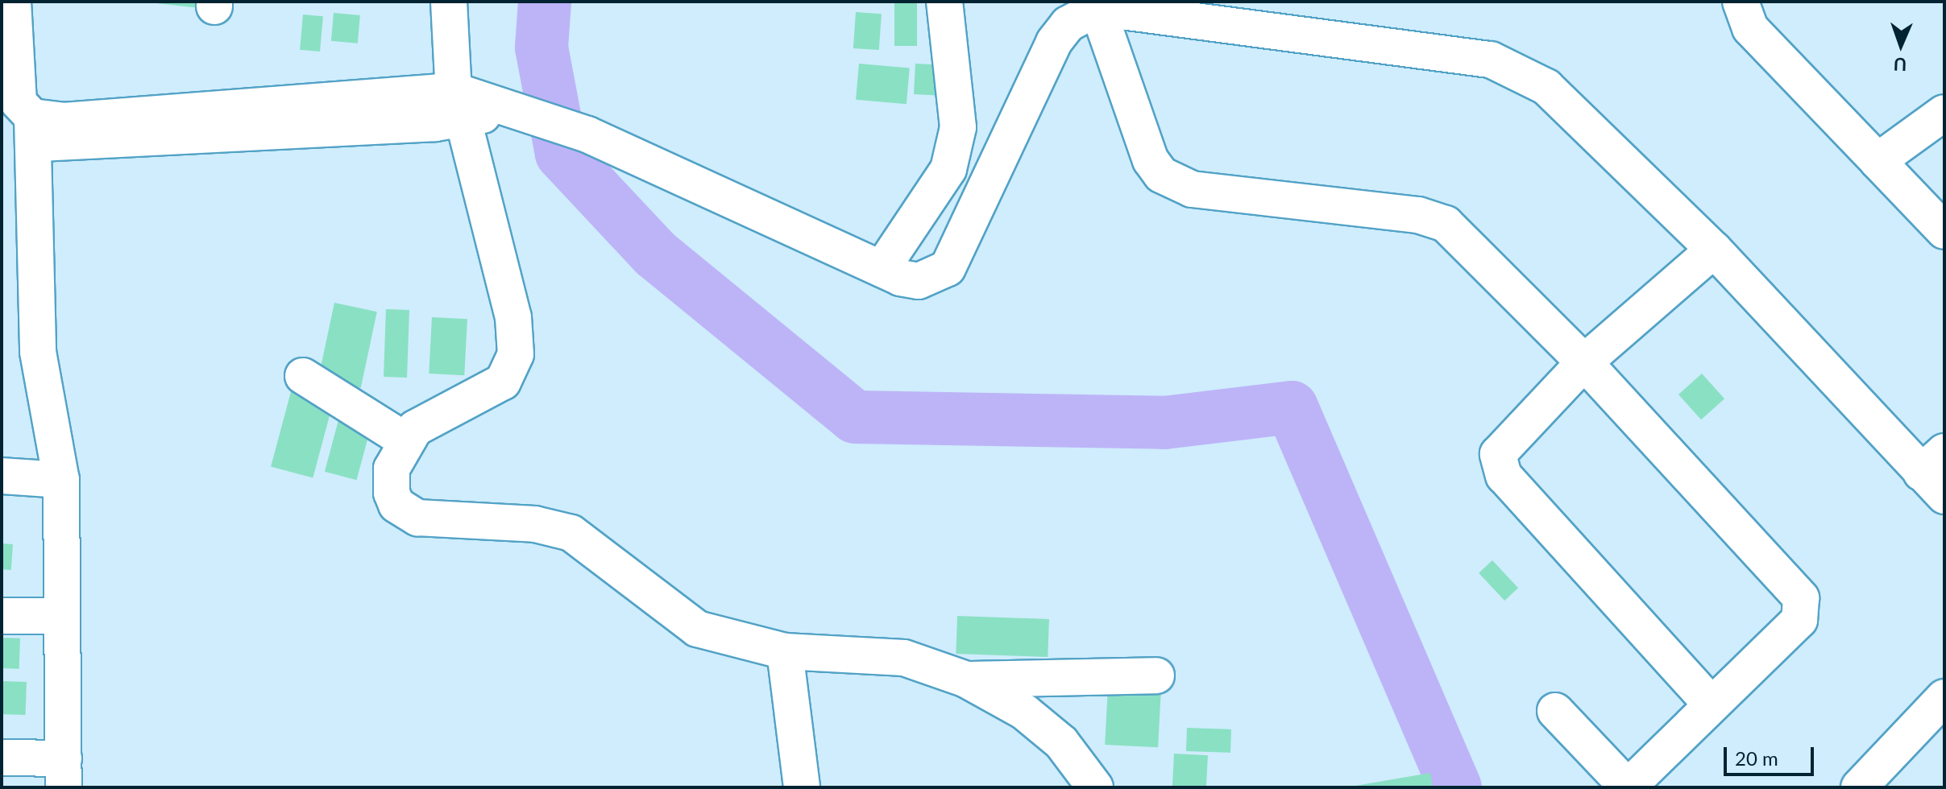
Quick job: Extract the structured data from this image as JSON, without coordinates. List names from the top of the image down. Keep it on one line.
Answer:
{"scale_bar":"20 m","north":"bottom"}
